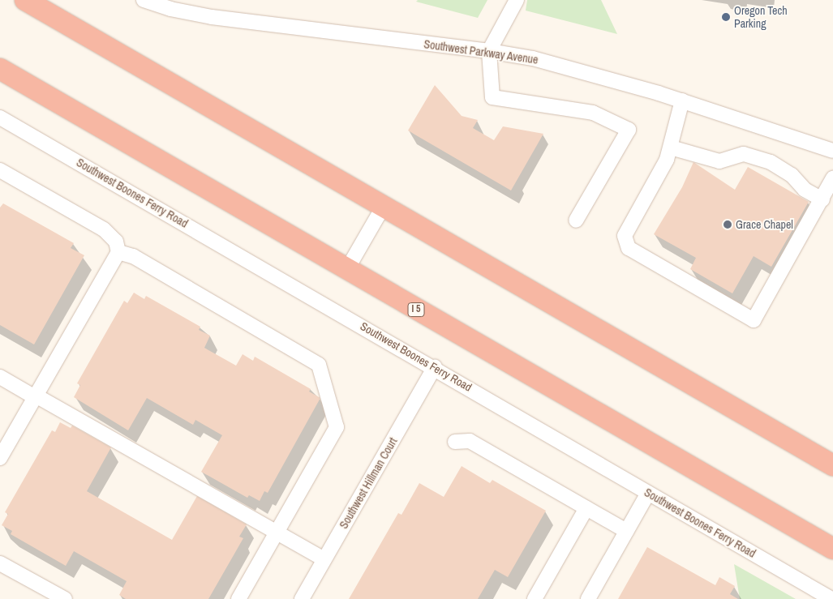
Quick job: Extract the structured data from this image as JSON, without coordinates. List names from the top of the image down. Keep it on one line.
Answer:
{"streets":{"highway":["I 5"],"street":["Southwest Parkway Avenue","Southwest Boones Ferry Road","Southwest Hillman Court"]},"crossings":[["Southwest Boones Ferry Road","Southwest Hillman Court"]],"places":["Oregon Tech Parking","Grace Chapel"]}
